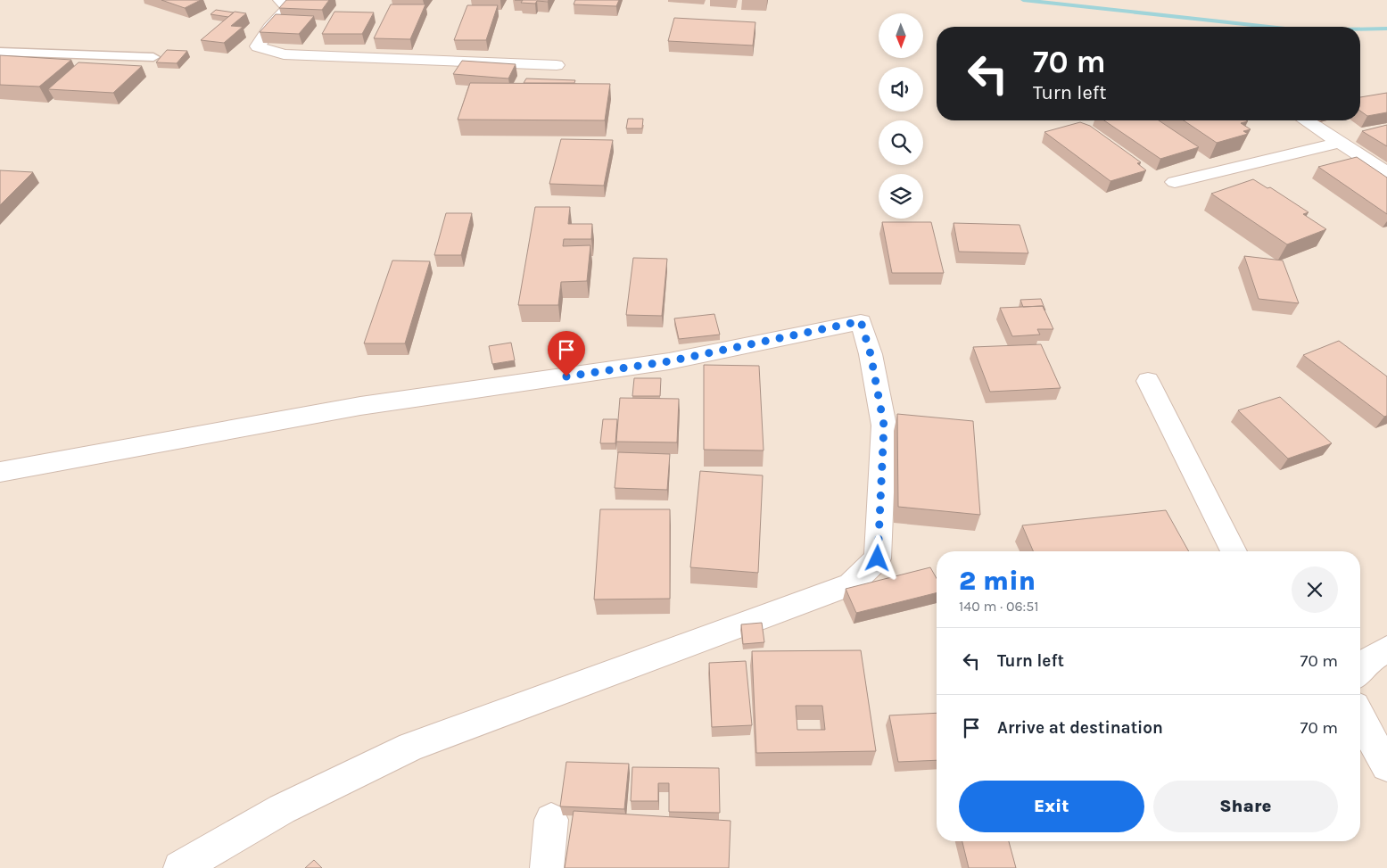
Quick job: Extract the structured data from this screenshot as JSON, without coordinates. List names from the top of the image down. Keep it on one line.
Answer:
{"north":"bottom","page":{"turn":["70 m","Turn left"],"heading":["2 min","140 m · 06:51"],"list":[{"name":"Turn left","value":"70 m"},{"name":"Arrive at destination","value":"70 m"}],"buttons":["Exit","Share"]}}
